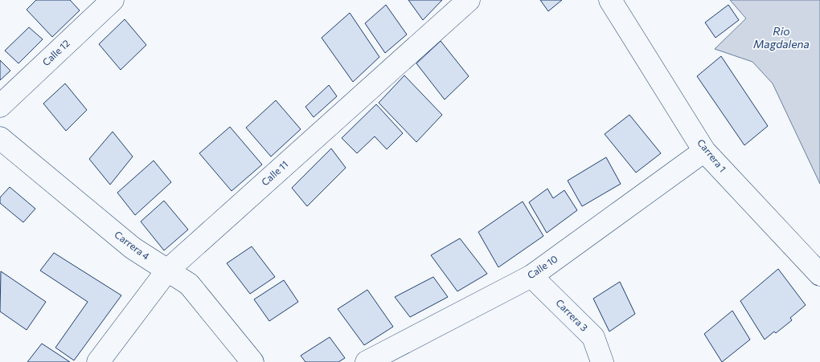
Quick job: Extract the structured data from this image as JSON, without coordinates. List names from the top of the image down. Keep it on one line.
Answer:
{"streets":{"street":["Calle 12","Carrera 1","Calle 11","Carrera 4","Calle 10","Carrera 3"]},"crossings":[["Carrera 1","Calle 10"],["Calle 11","Carrera 4"],["Calle 10","Carrera 3"]],"water":["Rio Magdalena"]}
